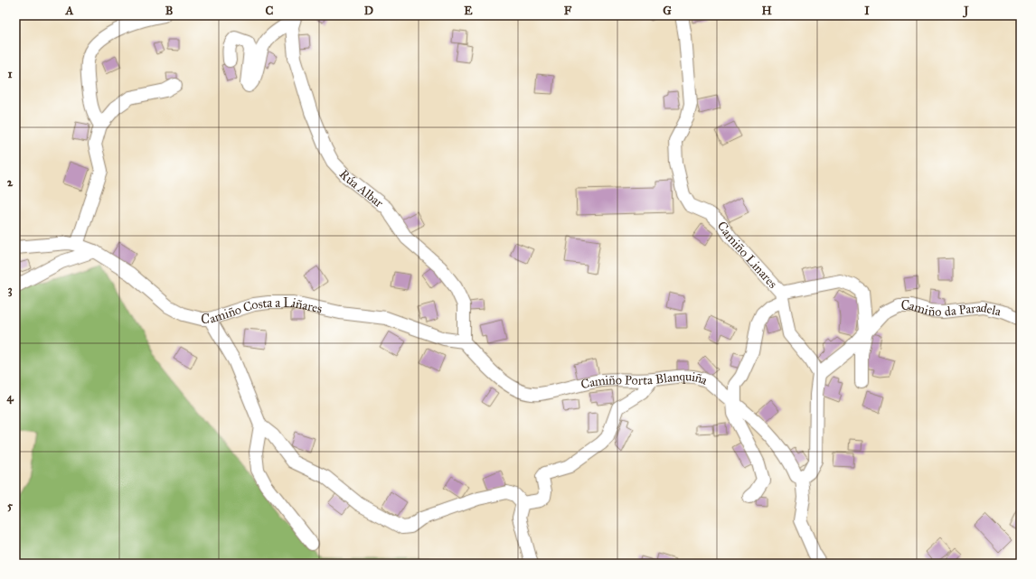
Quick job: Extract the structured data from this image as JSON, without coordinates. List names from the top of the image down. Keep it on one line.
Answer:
{"streets":{"street":["Rúa Albar","Camiño Linares","Camiño da Paradela","Camiño Costa a Liñares","Camiño Porta Blanquiña"]},"crossings":[["Rúa Albar","Camiño Costa a Liñares"],["Rúa Albar","Camiño Porta Blanquiña"],["Camiño Linares","Camiño da Paradela"],["Camiño Costa a Liñares","Camiño Porta Blanquiña"]],"grid":{"columns":["A","B","C","D","E","F","G","H","I","J"],"rows":["1","2","3","4","5"]}}
